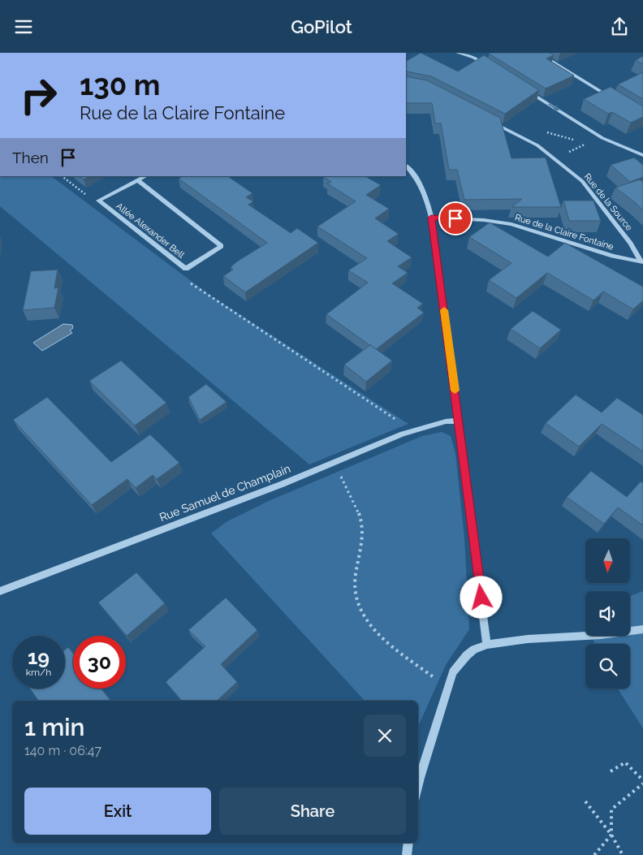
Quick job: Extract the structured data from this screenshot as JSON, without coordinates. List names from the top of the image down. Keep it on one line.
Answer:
{"streets":{"street":["Rue de la Source","Allée Alexander Bell","Rue de la Claire Fontaine","Rue Samuel de Champlain"]},"crossings":[["Rue de la Source","Rue de la Claire Fontaine"]],"north":"bottom","page":{"header":"GoPilot","turn":["130 m","Rue de la Claire Fontaine"],"then":"Then","speed":"19 km/h","limit":"30","heading":["1 min","140 m · 06:47"],"buttons":["Exit","Share"]}}
